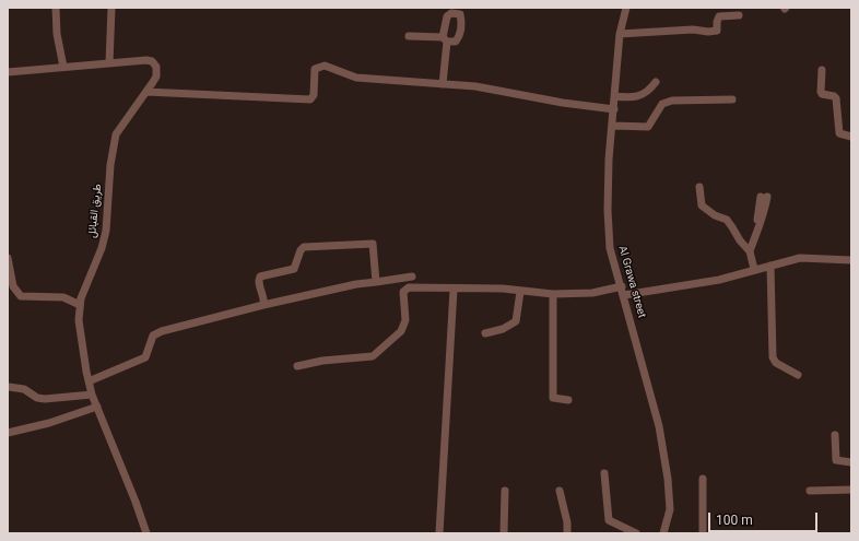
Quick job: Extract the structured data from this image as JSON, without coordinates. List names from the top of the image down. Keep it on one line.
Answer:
{"streets":{"street":["طريق القبائل","Al Grawa street"]},"scale_bar":"100 m"}
